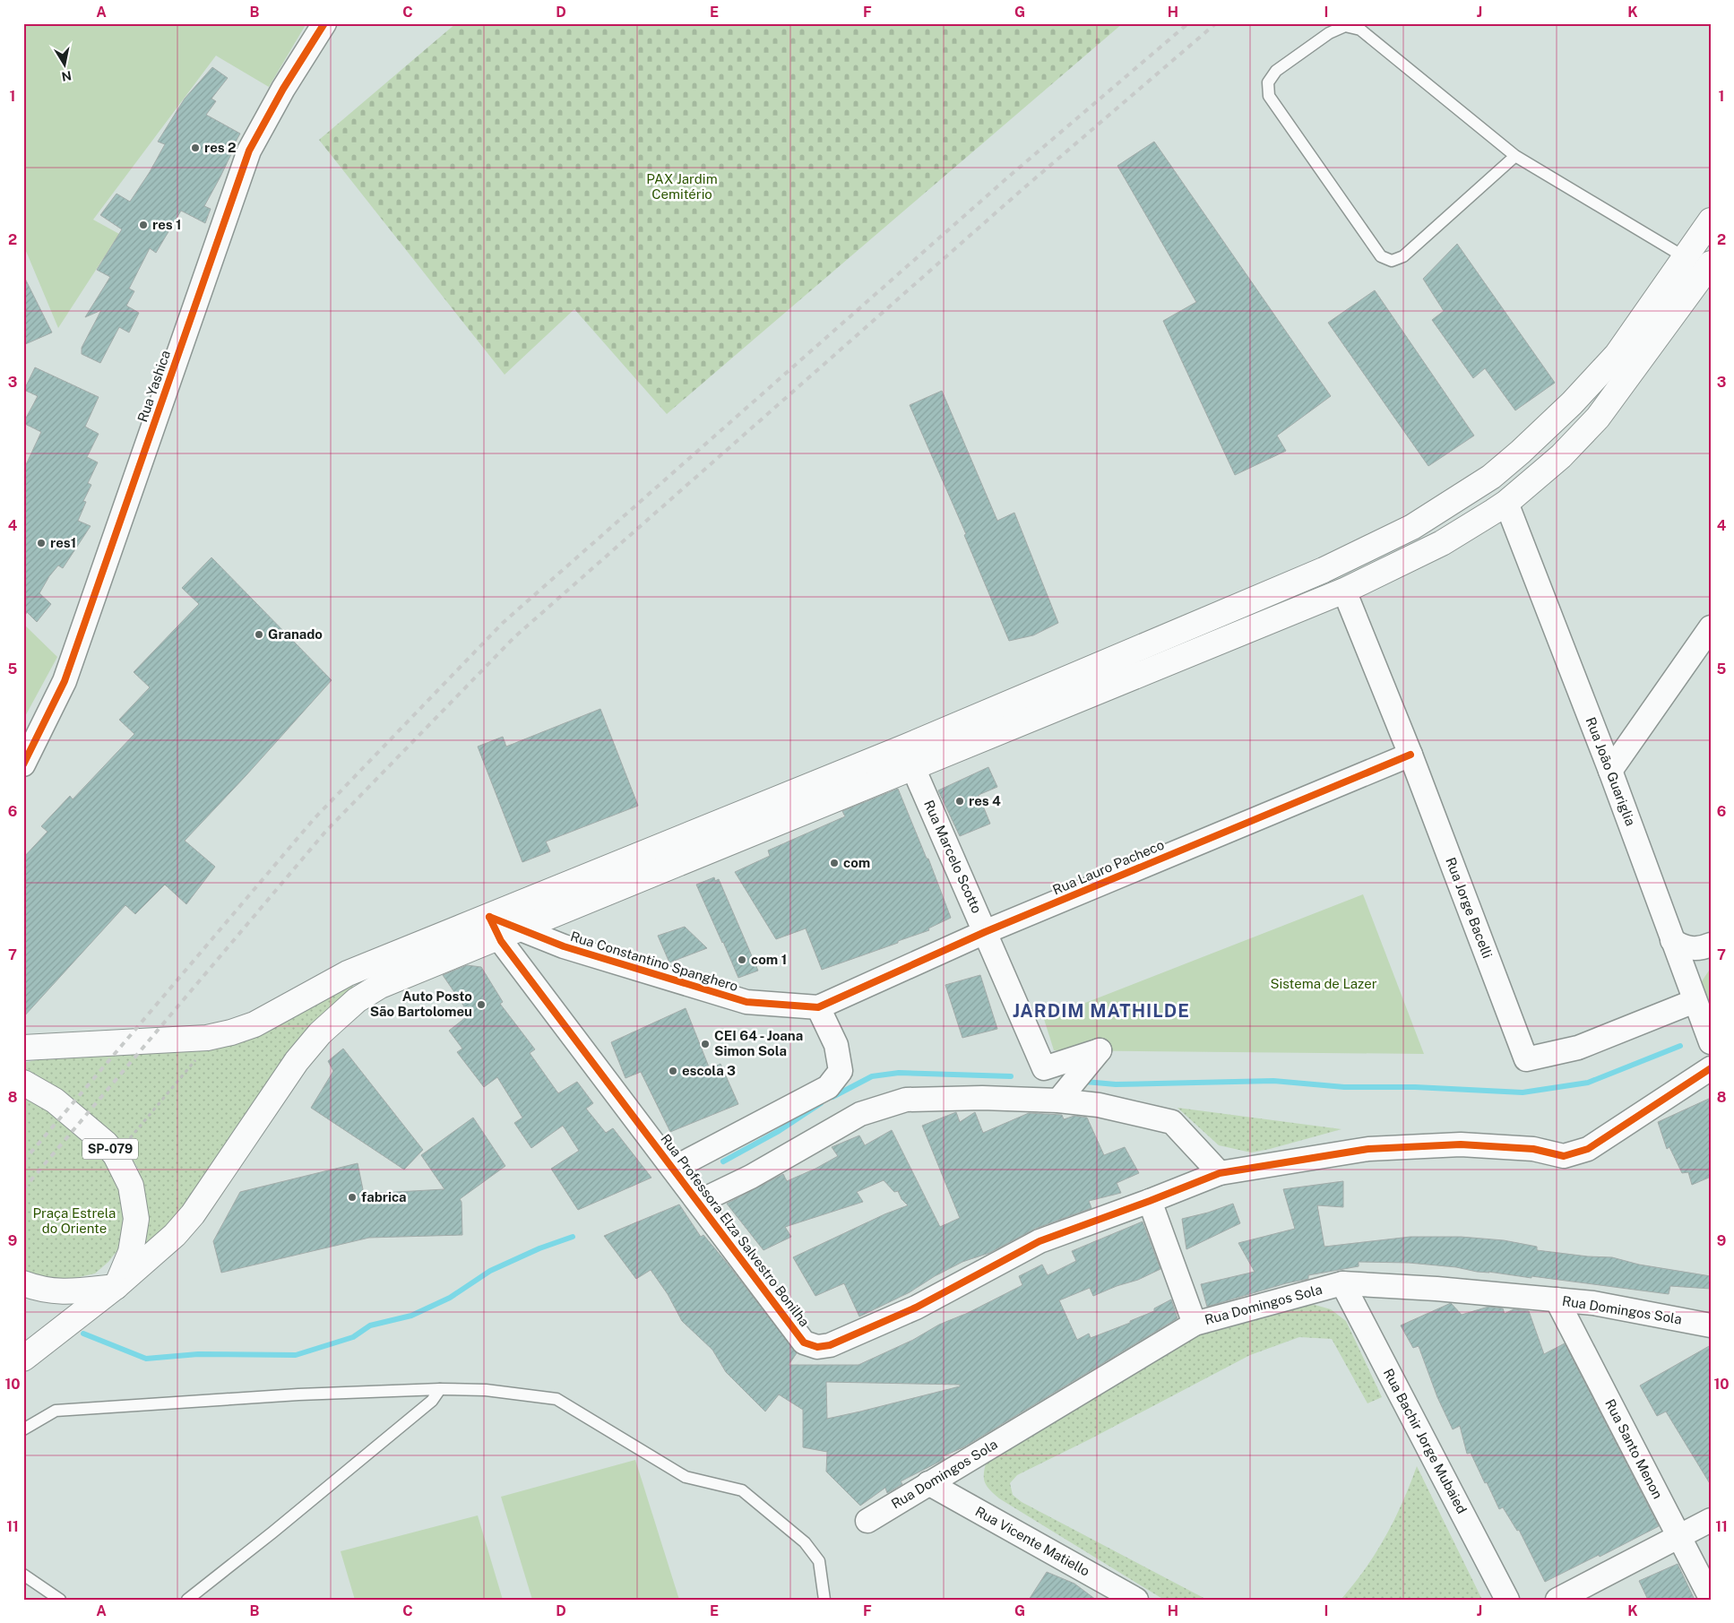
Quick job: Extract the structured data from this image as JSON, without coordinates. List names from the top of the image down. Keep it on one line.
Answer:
{"streets":{"main road":["SP-079"],"street":["Rua Yashica","Rua João Guariglia","Rua Marcelo Scotto","Rua Lauro Pacheco","Rua Jorge Bacelli","Rua Constantino Spanghero","Rua Professora Elza Salvestro Bonilha","Rua Domingos Sola","Rua Bachir Jorge Mubaied","Rua Santo Menon","Rua Vicente Matiello"]},"crossings":[["Rua João Guariglia","Rua Jorge Bacelli"],["Rua Marcelo Scotto","Rua Lauro Pacheco"],["Rua Lauro Pacheco","Rua Jorge Bacelli"],["Rua Lauro Pacheco","Rua Constantino Spanghero"],["Rua Constantino Spanghero","Rua Professora Elza Salvestro Bonilha"],["Rua Domingos Sola","Rua Bachir Jorge Mubaied"],["Rua Domingos Sola","Rua Santo Menon"],["Rua Domingos Sola","Rua Vicente Matiello"]],"districts":["JARDIM MATHILDE"],"parks":["PAX Jardim Cemitério","Sistema de Lazer","Praça Estrela do Oriente"],"places":["res 2","res 1","res1","Granado","res 4","com","com 1","Auto Posto São Bartolomeu","CEI 64 - Joana Simon Sola","escola 3","fabrica"],"north":"bottom","grid":{"columns":["A","B","C","D","E","F","G","H","I","J","K"],"rows":["1","2","3","4","5","6","7","8","9","10","11"]}}
